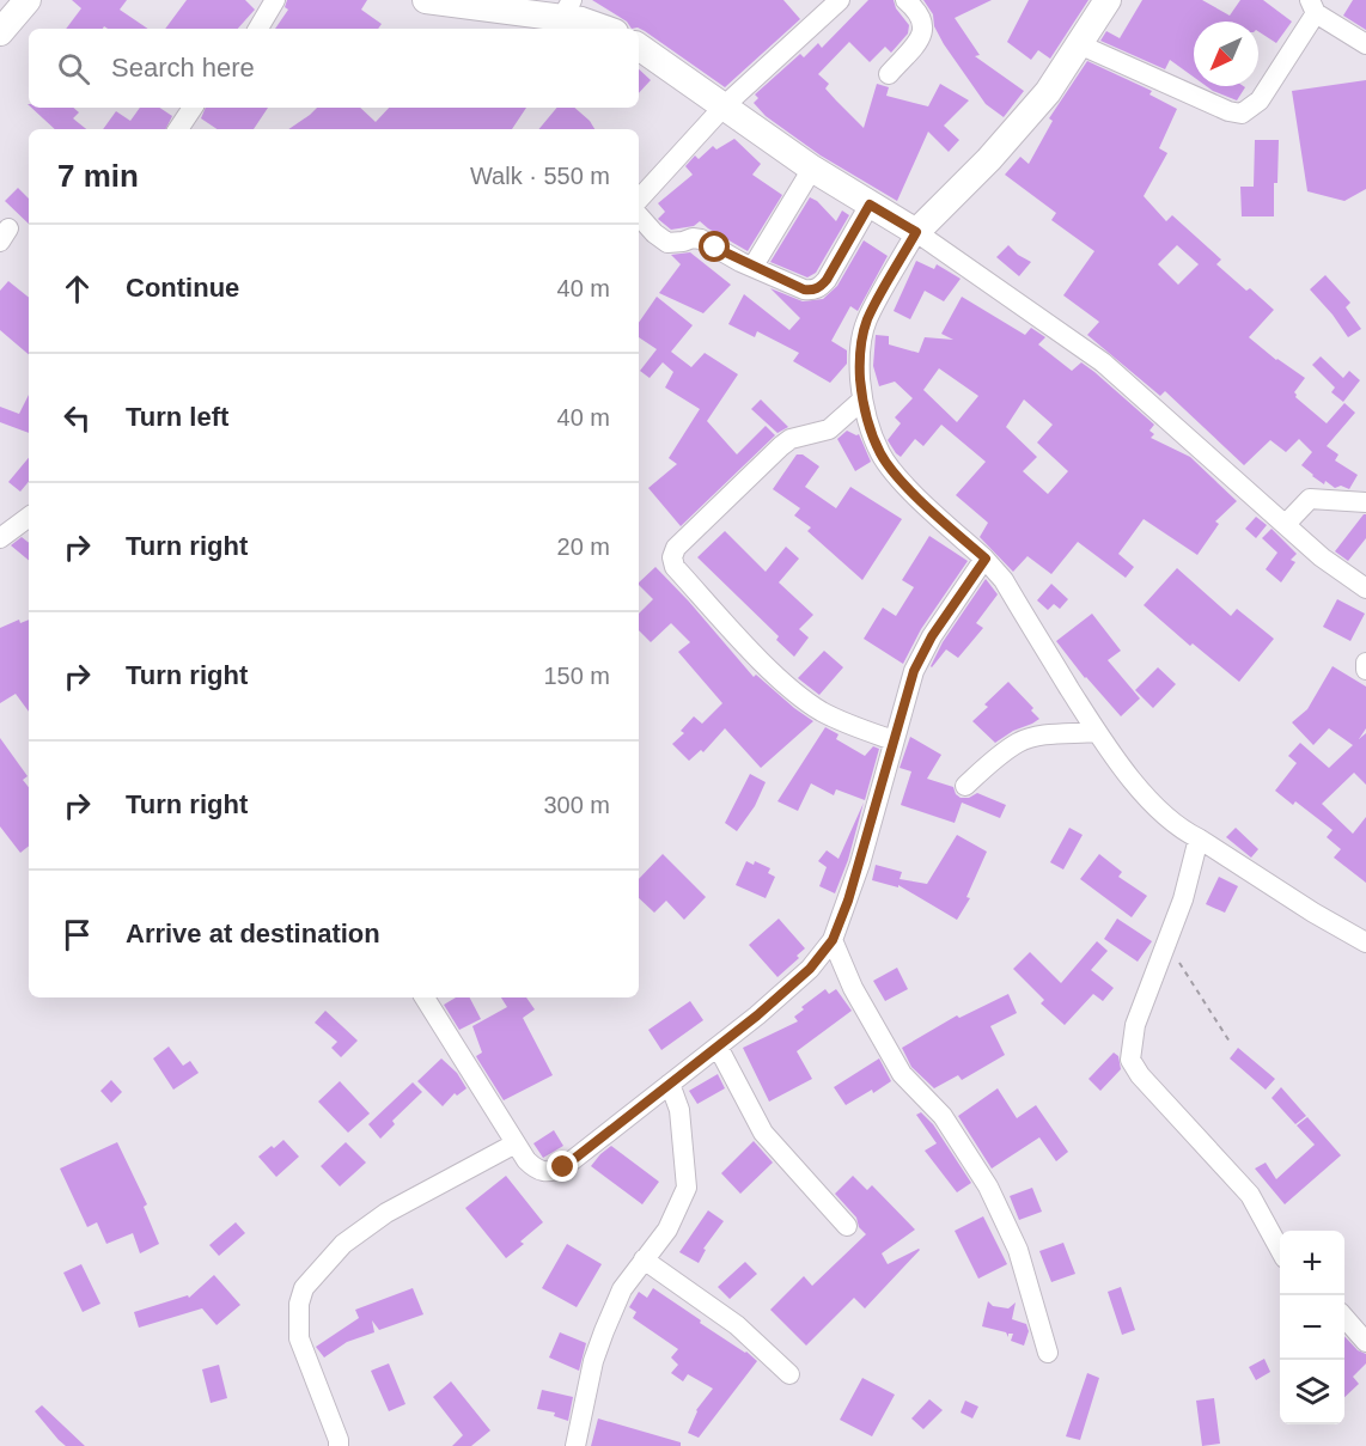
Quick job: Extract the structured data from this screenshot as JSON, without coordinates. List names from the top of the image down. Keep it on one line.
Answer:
{"north":"bottom left","page":{"search":"Search here","heading":["7 min","Walk · 550 m"],"list":[["Continue","40 m"],["Turn left","40 m"],["Turn right","20 m"],["Turn right","150 m"],["Turn right","300 m"],"Arrive at destination"],"map_buttons":["+","−"]}}
